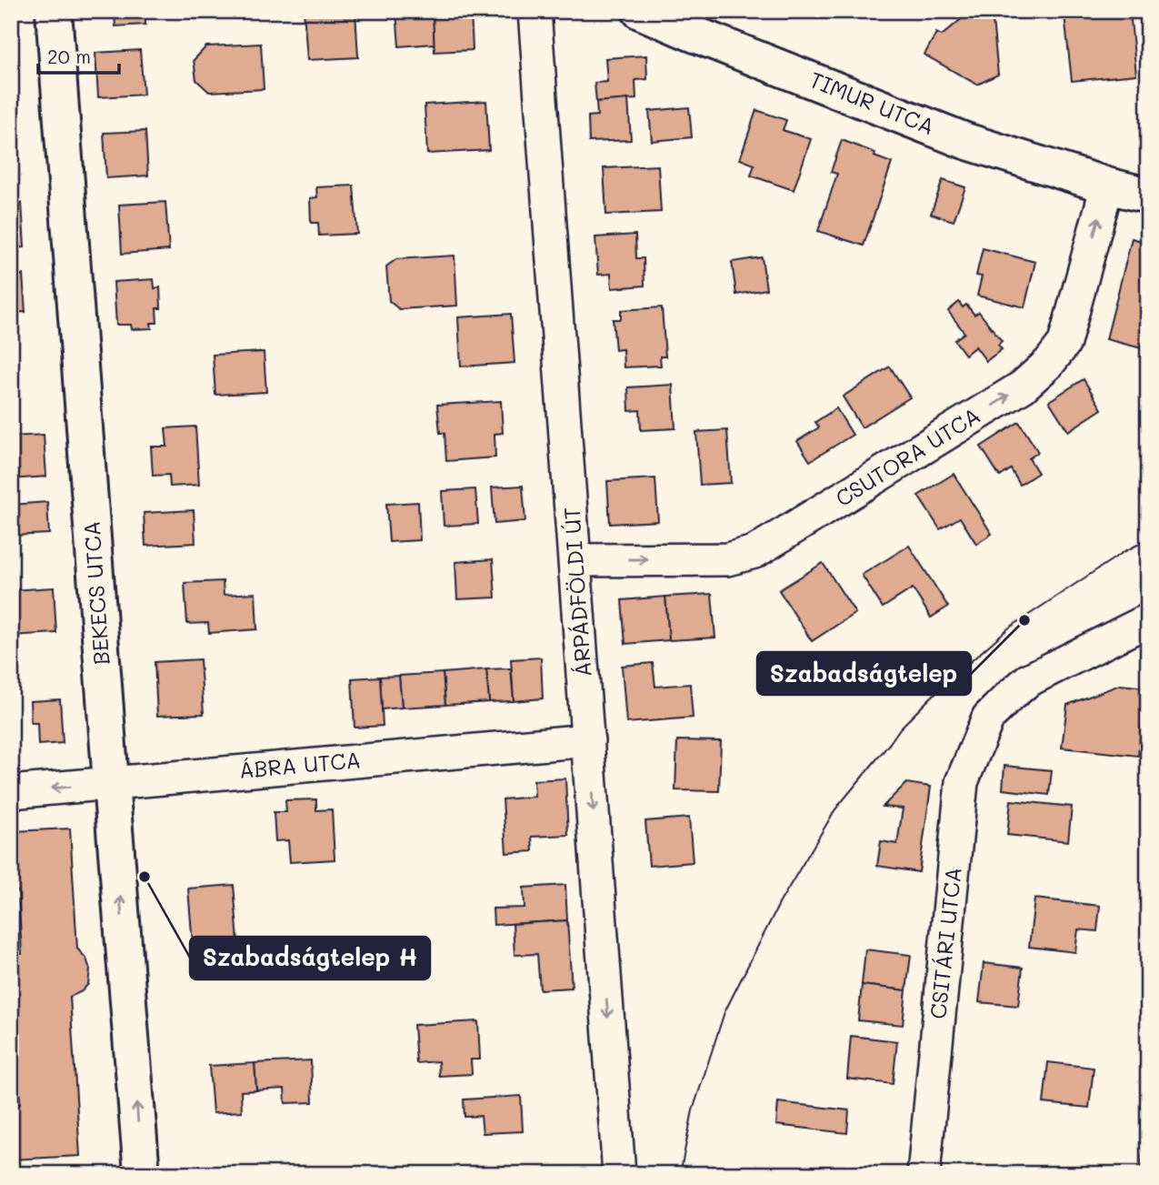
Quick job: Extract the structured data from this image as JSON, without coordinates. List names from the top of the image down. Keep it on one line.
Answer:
{"streets":{"street":["TIMUR UTCA","CSUTORA UTCA","ÁRPÁDFÖLDI ÚT","BEKECS UTCA","ÁBRA UTCA","CSITÁRI UTCA"]},"crossings":[["TIMUR UTCA","CSUTORA UTCA"],["CSUTORA UTCA","ÁRPÁDFÖLDI ÚT"],["ÁRPÁDFÖLDI ÚT","ÁBRA UTCA"],["BEKECS UTCA","ÁBRA UTCA"]],"one_way":["CSUTORA UTCA","ÁRPÁDFÖLDI ÚT"],"places":["Szabadságtelep","Szabadságtelep H"],"scale_bar":"20 m"}
